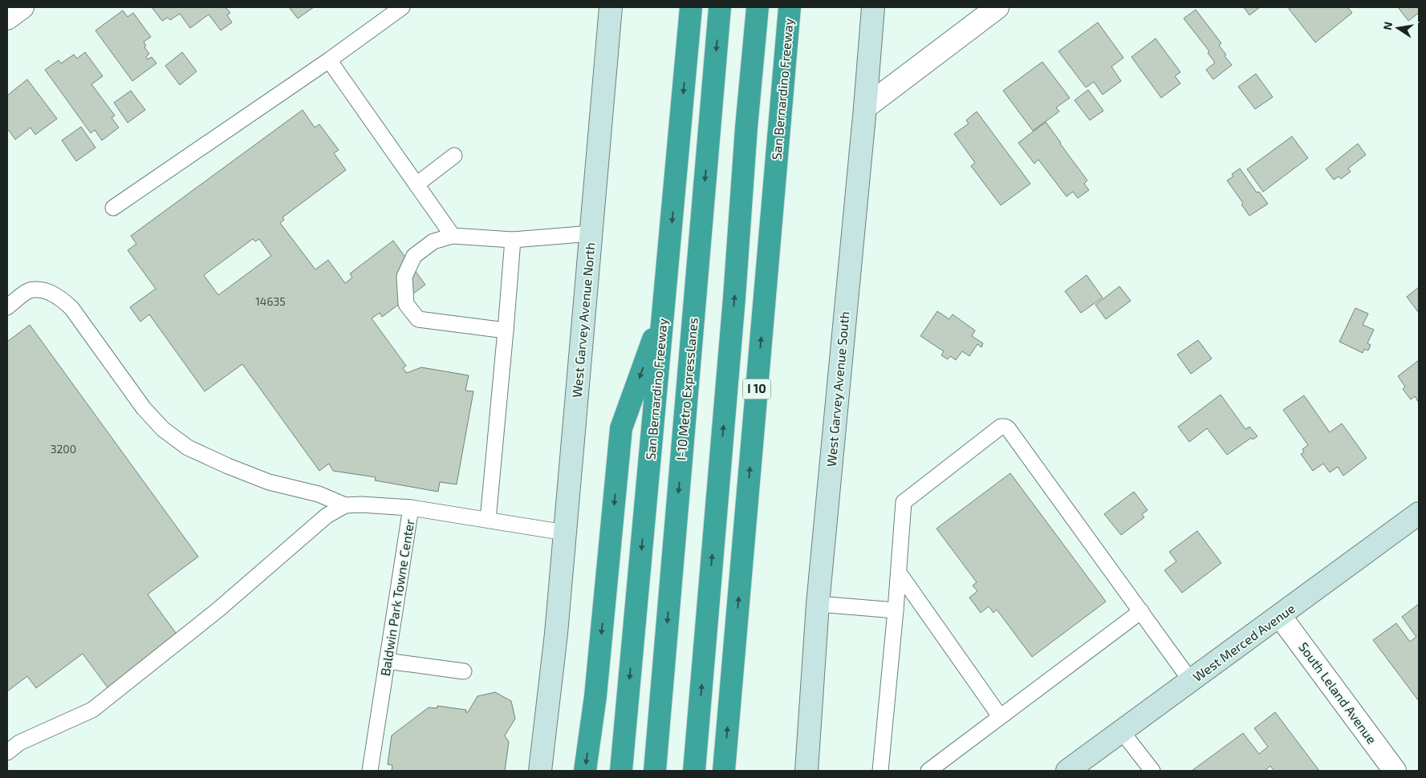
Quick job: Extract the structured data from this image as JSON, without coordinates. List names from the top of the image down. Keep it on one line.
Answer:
{"streets":{"highway":["San Bernardino Freeway","I-10 Metro ExpressLanes","I 10"],"street":["West Garvey Avenue North","West Garvey Avenue South","West Merced Avenue","South Leland Avenue"],"lane":["Baldwin Park Towne Center"]},"crossings":[["West Garvey Avenue North","Baldwin Park Towne Center"],["West Merced Avenue","South Leland Avenue"]],"house_numbers":["14635","3200"],"north":"left"}
